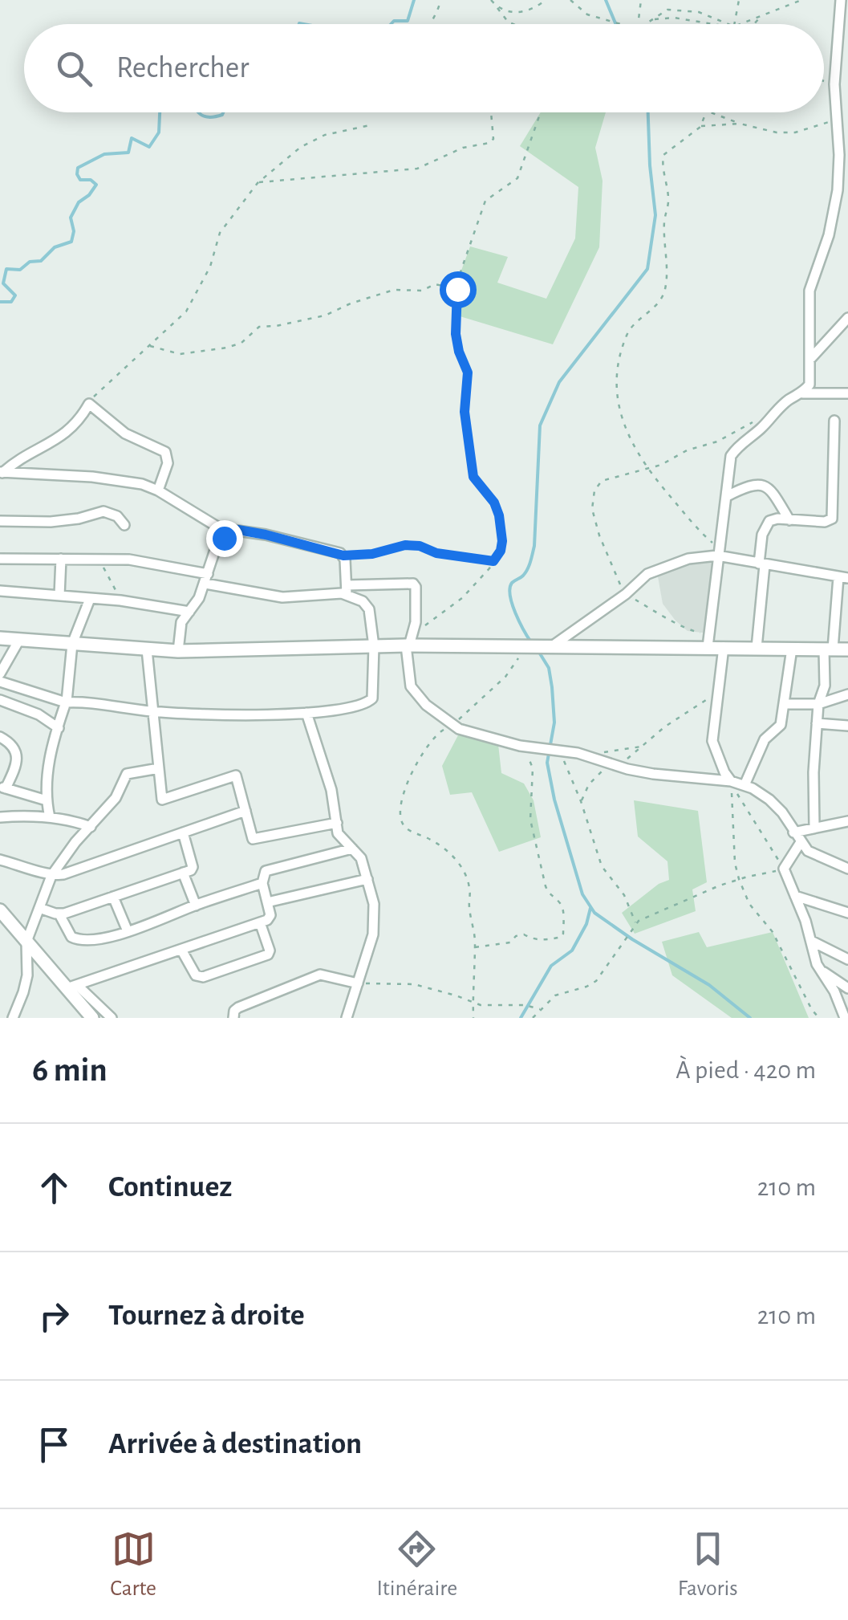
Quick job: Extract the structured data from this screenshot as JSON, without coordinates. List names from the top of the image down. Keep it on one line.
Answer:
{"page":{"search":"Rechercher","heading":["6 min","À pied · 420 m"],"list":[["Continuez","210 m"],["Tournez à droite","210 m"],"Arrivée à destination"],"nav":["Carte","Itinéraire","Favoris"]}}
